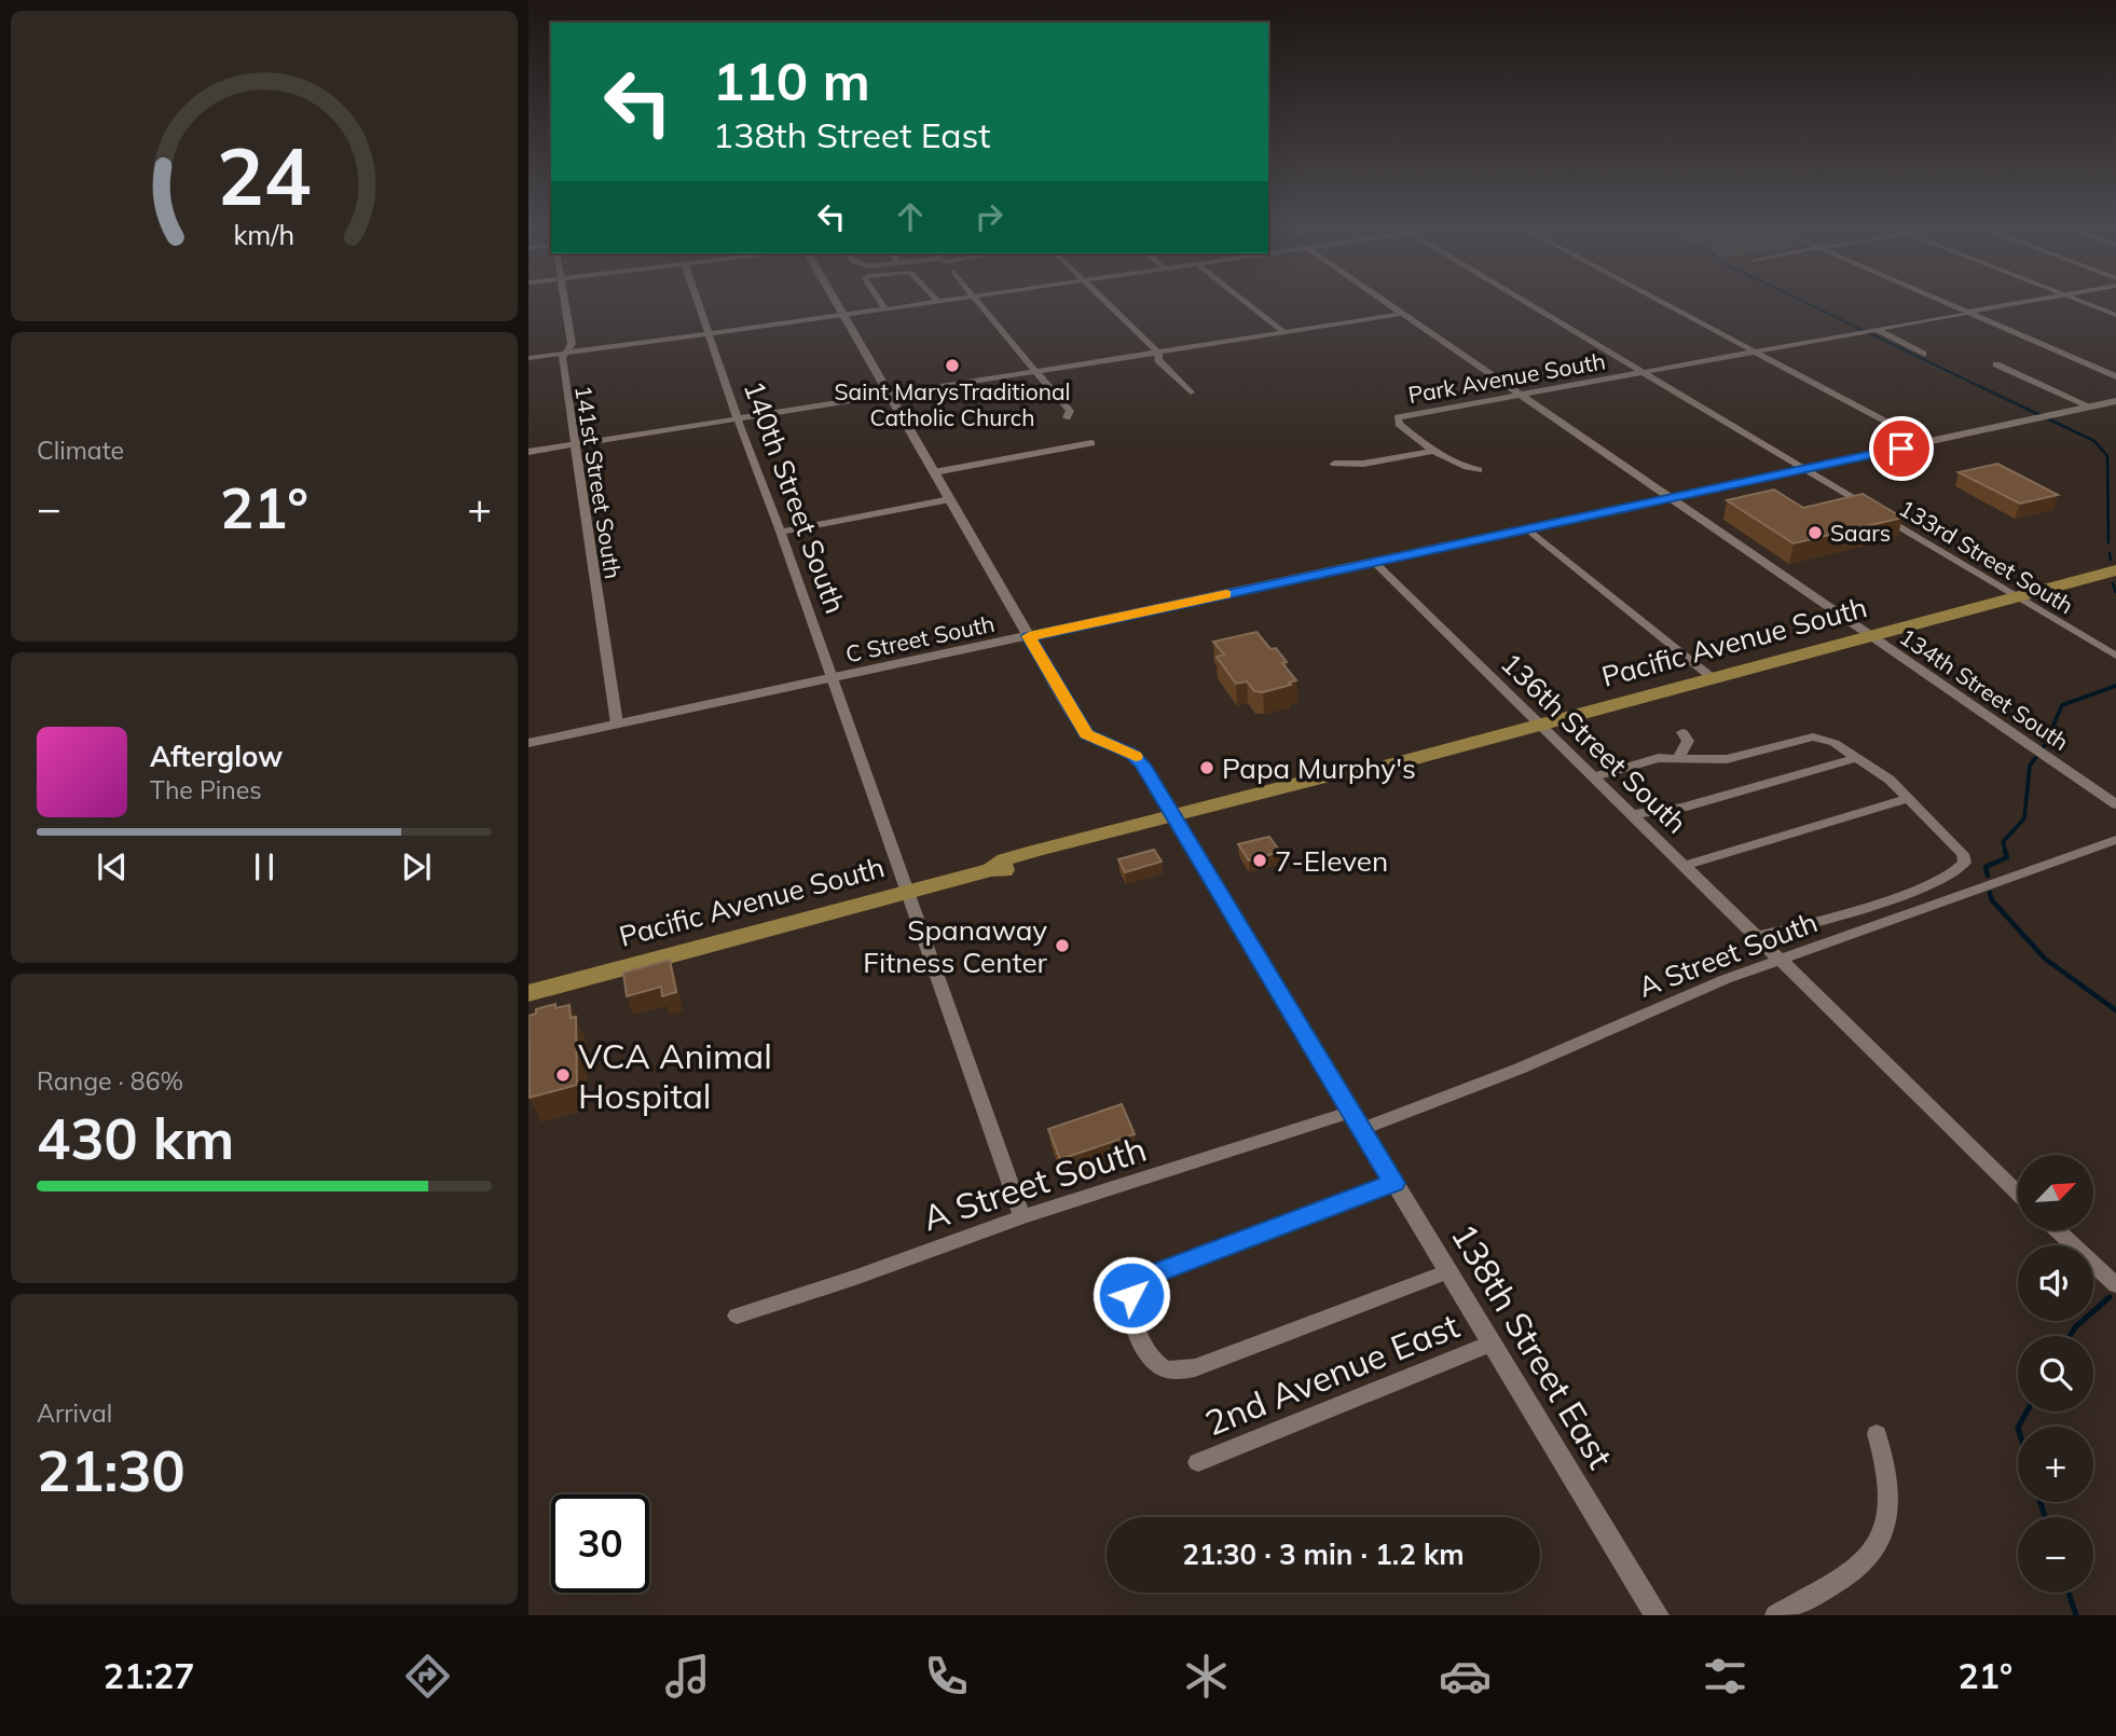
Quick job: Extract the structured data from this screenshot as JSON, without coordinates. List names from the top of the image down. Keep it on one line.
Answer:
{"streets":{"main road":["Pacific Avenue South"],"street":["Park Avenue South","141st Street South","140th Street South","133rd Street South","C Street South","134th Street South","136th Street South","A Street South","138th Street East","2nd Avenue East"]},"crossings":[["Park Avenue South","133rd Street South"],["Park Avenue South","134th Street South"],["141st Street South","C Street South"],["140th Street South","C Street South"],["140th Street South","Pacific Avenue South"],["140th Street South","A Street South"],["133rd Street South","C Street South"],["133rd Street South","Pacific Avenue South"],["C Street South","134th Street South"],["C Street South","136th Street South"],["C Street South","138th Street East"],["Pacific Avenue South","134th Street South"],["Pacific Avenue South","136th Street South"],["Pacific Avenue South","138th Street East"],["136th Street South","A Street South"],["A Street South","138th Street East"],["138th Street East","2nd Avenue East"]],"places":["Saint MarysTraditional Catholic Church","Saars","Papa Murphy's","7-Eleven","Spanaway Fitness Center","VCA Animal Hospital"],"north":"top right","page":{"turn":["110 m","138th Street East"],"tile":["Climate",["Range · 86%","430 km"],["Arrival","21:30"]],"heat":["−","21°","+"],"song":["Afterglow","The Pines"],"map_buttons":["+","−"],"limit":"30","trip":"21:30 · 3 min · 1.2 km","tabs":["21:27","21°"],"gauge":["24","km/h"]}}
